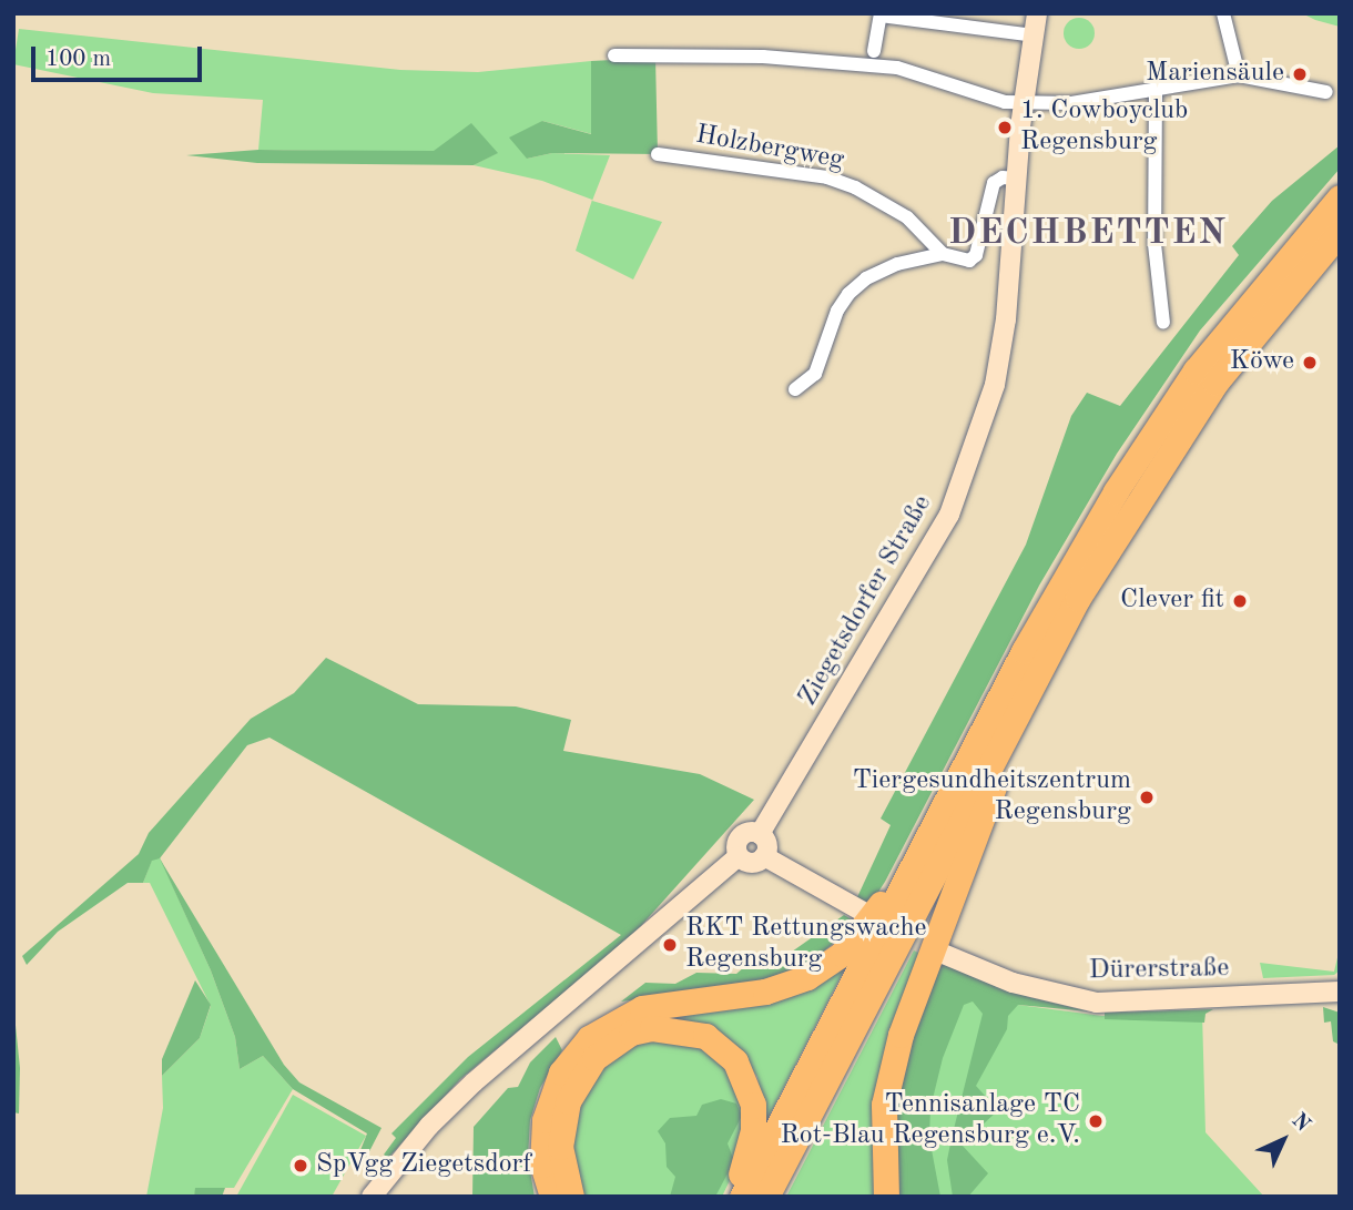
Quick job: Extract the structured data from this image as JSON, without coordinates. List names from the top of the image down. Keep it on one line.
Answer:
{"streets":{"street":["Holzbergweg","Ziegetsdorfer Straße","Dürerstraße"]},"districts":["DECHBETTEN"],"places":["Mariensäule","1. Cowboyclub Regensburg","Köwe","Clever fit","Tiergesundheitszentrum Regensburg","RKT Rettungswache Regensburg","Tennisanlage TC Rot-Blau Regensburg e.V.","SpVgg Ziegetsdorf"],"scale_bar":"100 m","north":"top right"}
